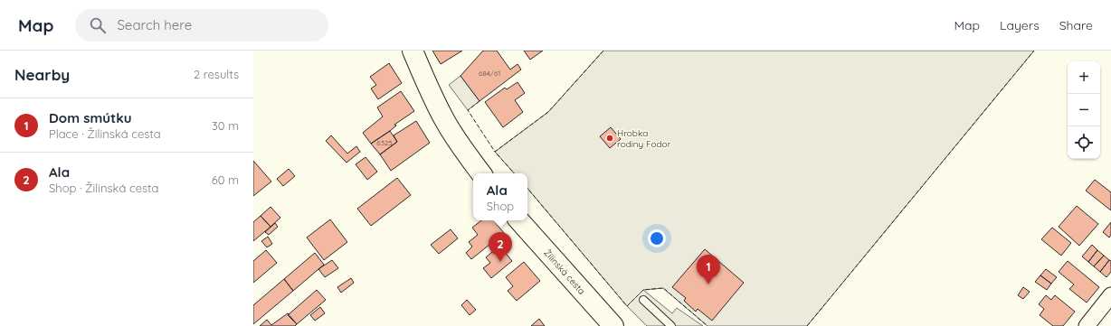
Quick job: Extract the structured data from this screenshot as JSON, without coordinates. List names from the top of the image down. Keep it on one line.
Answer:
{"streets":{"main road":["Žilinská cesta"]},"places":["Hrobka rodiny Fodor"],"house_numbers":["684/61","6325"],"page":{"header":"Map","search":"Search here","nav":["Map","Layers","Share"],"heading":["Nearby","2 results"],"map_buttons":["+","−"],"list":[{"mark":"1","name":"Dom smútku","note":"Place · Žilinská cesta","value":"30 m"},{"mark":"2","name":"Ala","note":"Shop · Žilinská cesta","value":"60 m"}],"popup":["Ala","Shop"],"pins":["2","1"]}}
